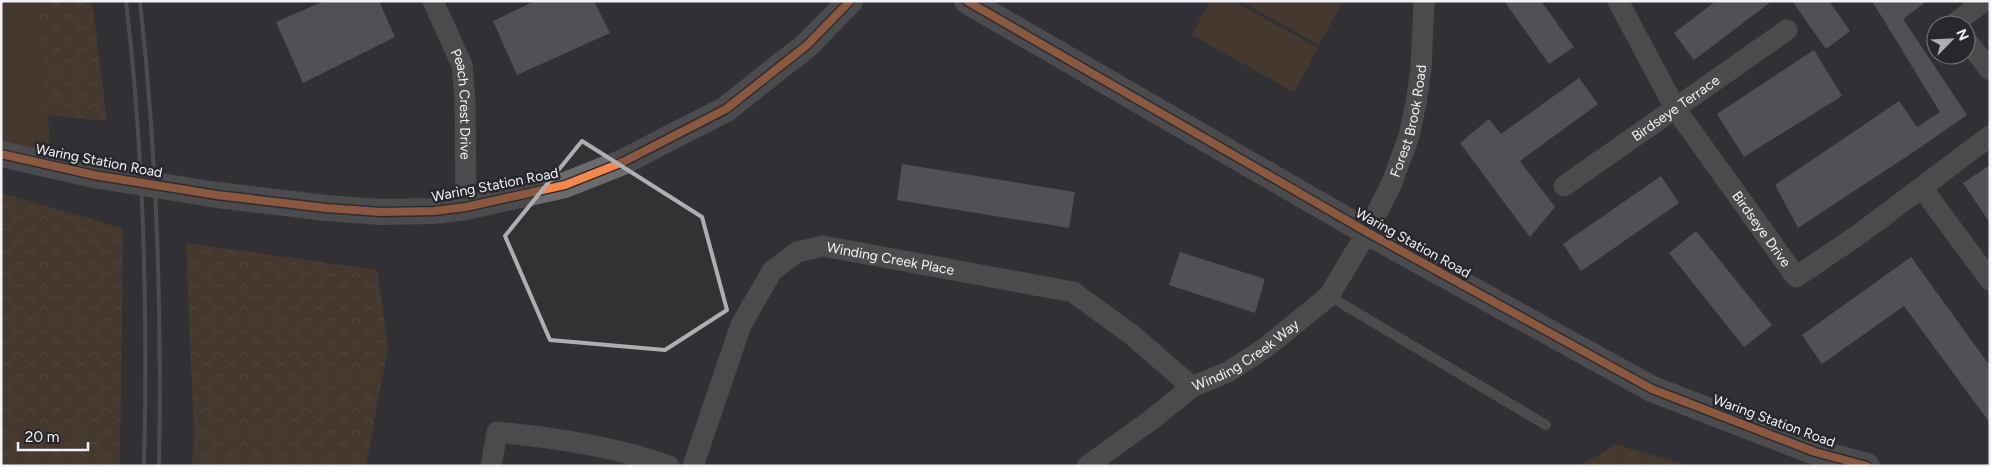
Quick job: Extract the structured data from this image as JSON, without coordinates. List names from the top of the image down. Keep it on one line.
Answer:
{"streets":{"street":["Peach Crest Drive","Birdseye Terrace","Forest Brook Road","Waring Station Road","Birdseye Drive","Winding Creek Place","Winding Creek Way"]},"crossings":[["Peach Crest Drive","Waring Station Road"],["Birdseye Terrace","Birdseye Drive"],["Forest Brook Road","Waring Station Road"],["Forest Brook Road","Winding Creek Way"],["Waring Station Road","Winding Creek Way"],["Winding Creek Place","Winding Creek Way"]],"scale_bar":"20 m","north":"top right"}
